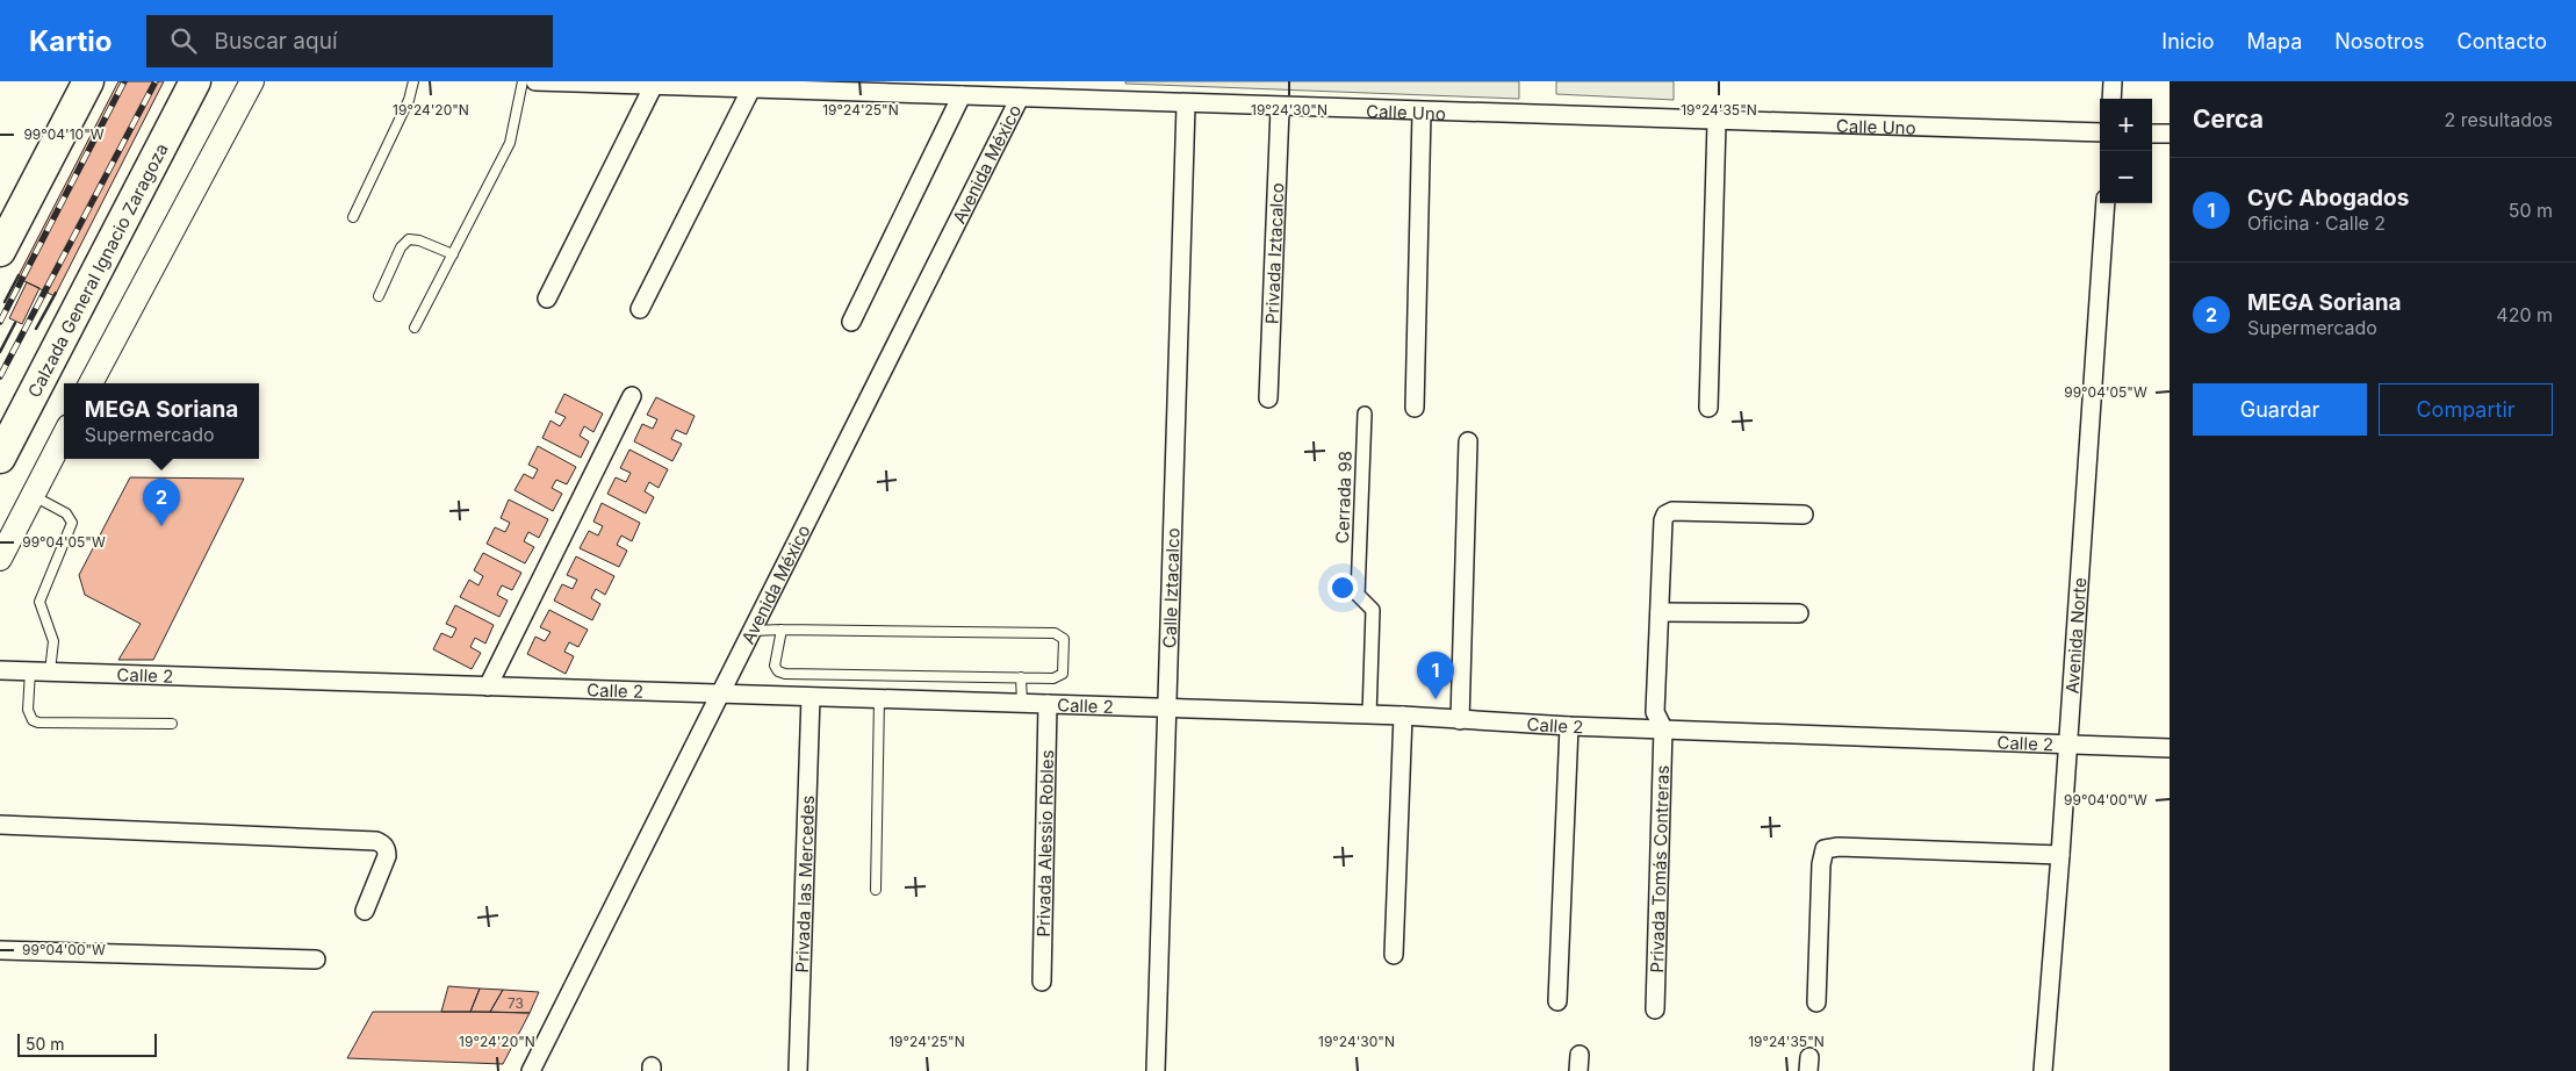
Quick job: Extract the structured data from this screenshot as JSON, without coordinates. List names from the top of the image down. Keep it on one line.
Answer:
{"streets":{"highway":["Calzada General Ignacio Zaragoza"],"street":["Calle Uno","Avenida México","Privada Iztacalco","Cerrada 98","Calle Iztacalco","Avenida Norte","Calle 2","Privada Alessio Robles","Privada Tomás Contreras","Privada las Mercedes"]},"crossings":[["Calle Uno","Avenida México"],["Calle Uno","Privada Iztacalco"],["Calle Uno","Calle Iztacalco"],["Avenida México","Calle 2"],["Cerrada 98","Calle 2"],["Calle Iztacalco","Calle 2"],["Avenida Norte","Calle 2"],["Calle 2","Privada Alessio Robles"],["Calle 2","Privada Tomás Contreras"],["Calle 2","Privada las Mercedes"]],"house_numbers":["73"],"scale_bar":"50 m","page":{"header":"Kartio","search":"Buscar aquí","nav":["Inicio","Mapa","Nosotros","Contacto"],"heading":["Cerca","2 resultados"],"map_buttons":["+","−"],"list":[{"mark":"1","name":"CyC Abogados","note":"Oficina · Calle 2","value":"50 m"},{"mark":"2","name":"MEGA Soriana","note":"Supermercado","value":"420 m"}],"buttons":["Guardar","Compartir"],"popup":["MEGA Soriana","Supermercado"],"pins":["2","1"],"scale":"50 m"},"coordinates":["19°24'20\"N","19°24'25\"N","19°24'30\"N","19°24'35\"N","99°04'10\"W","99°04'05\"W","99°04'00\"W"]}
